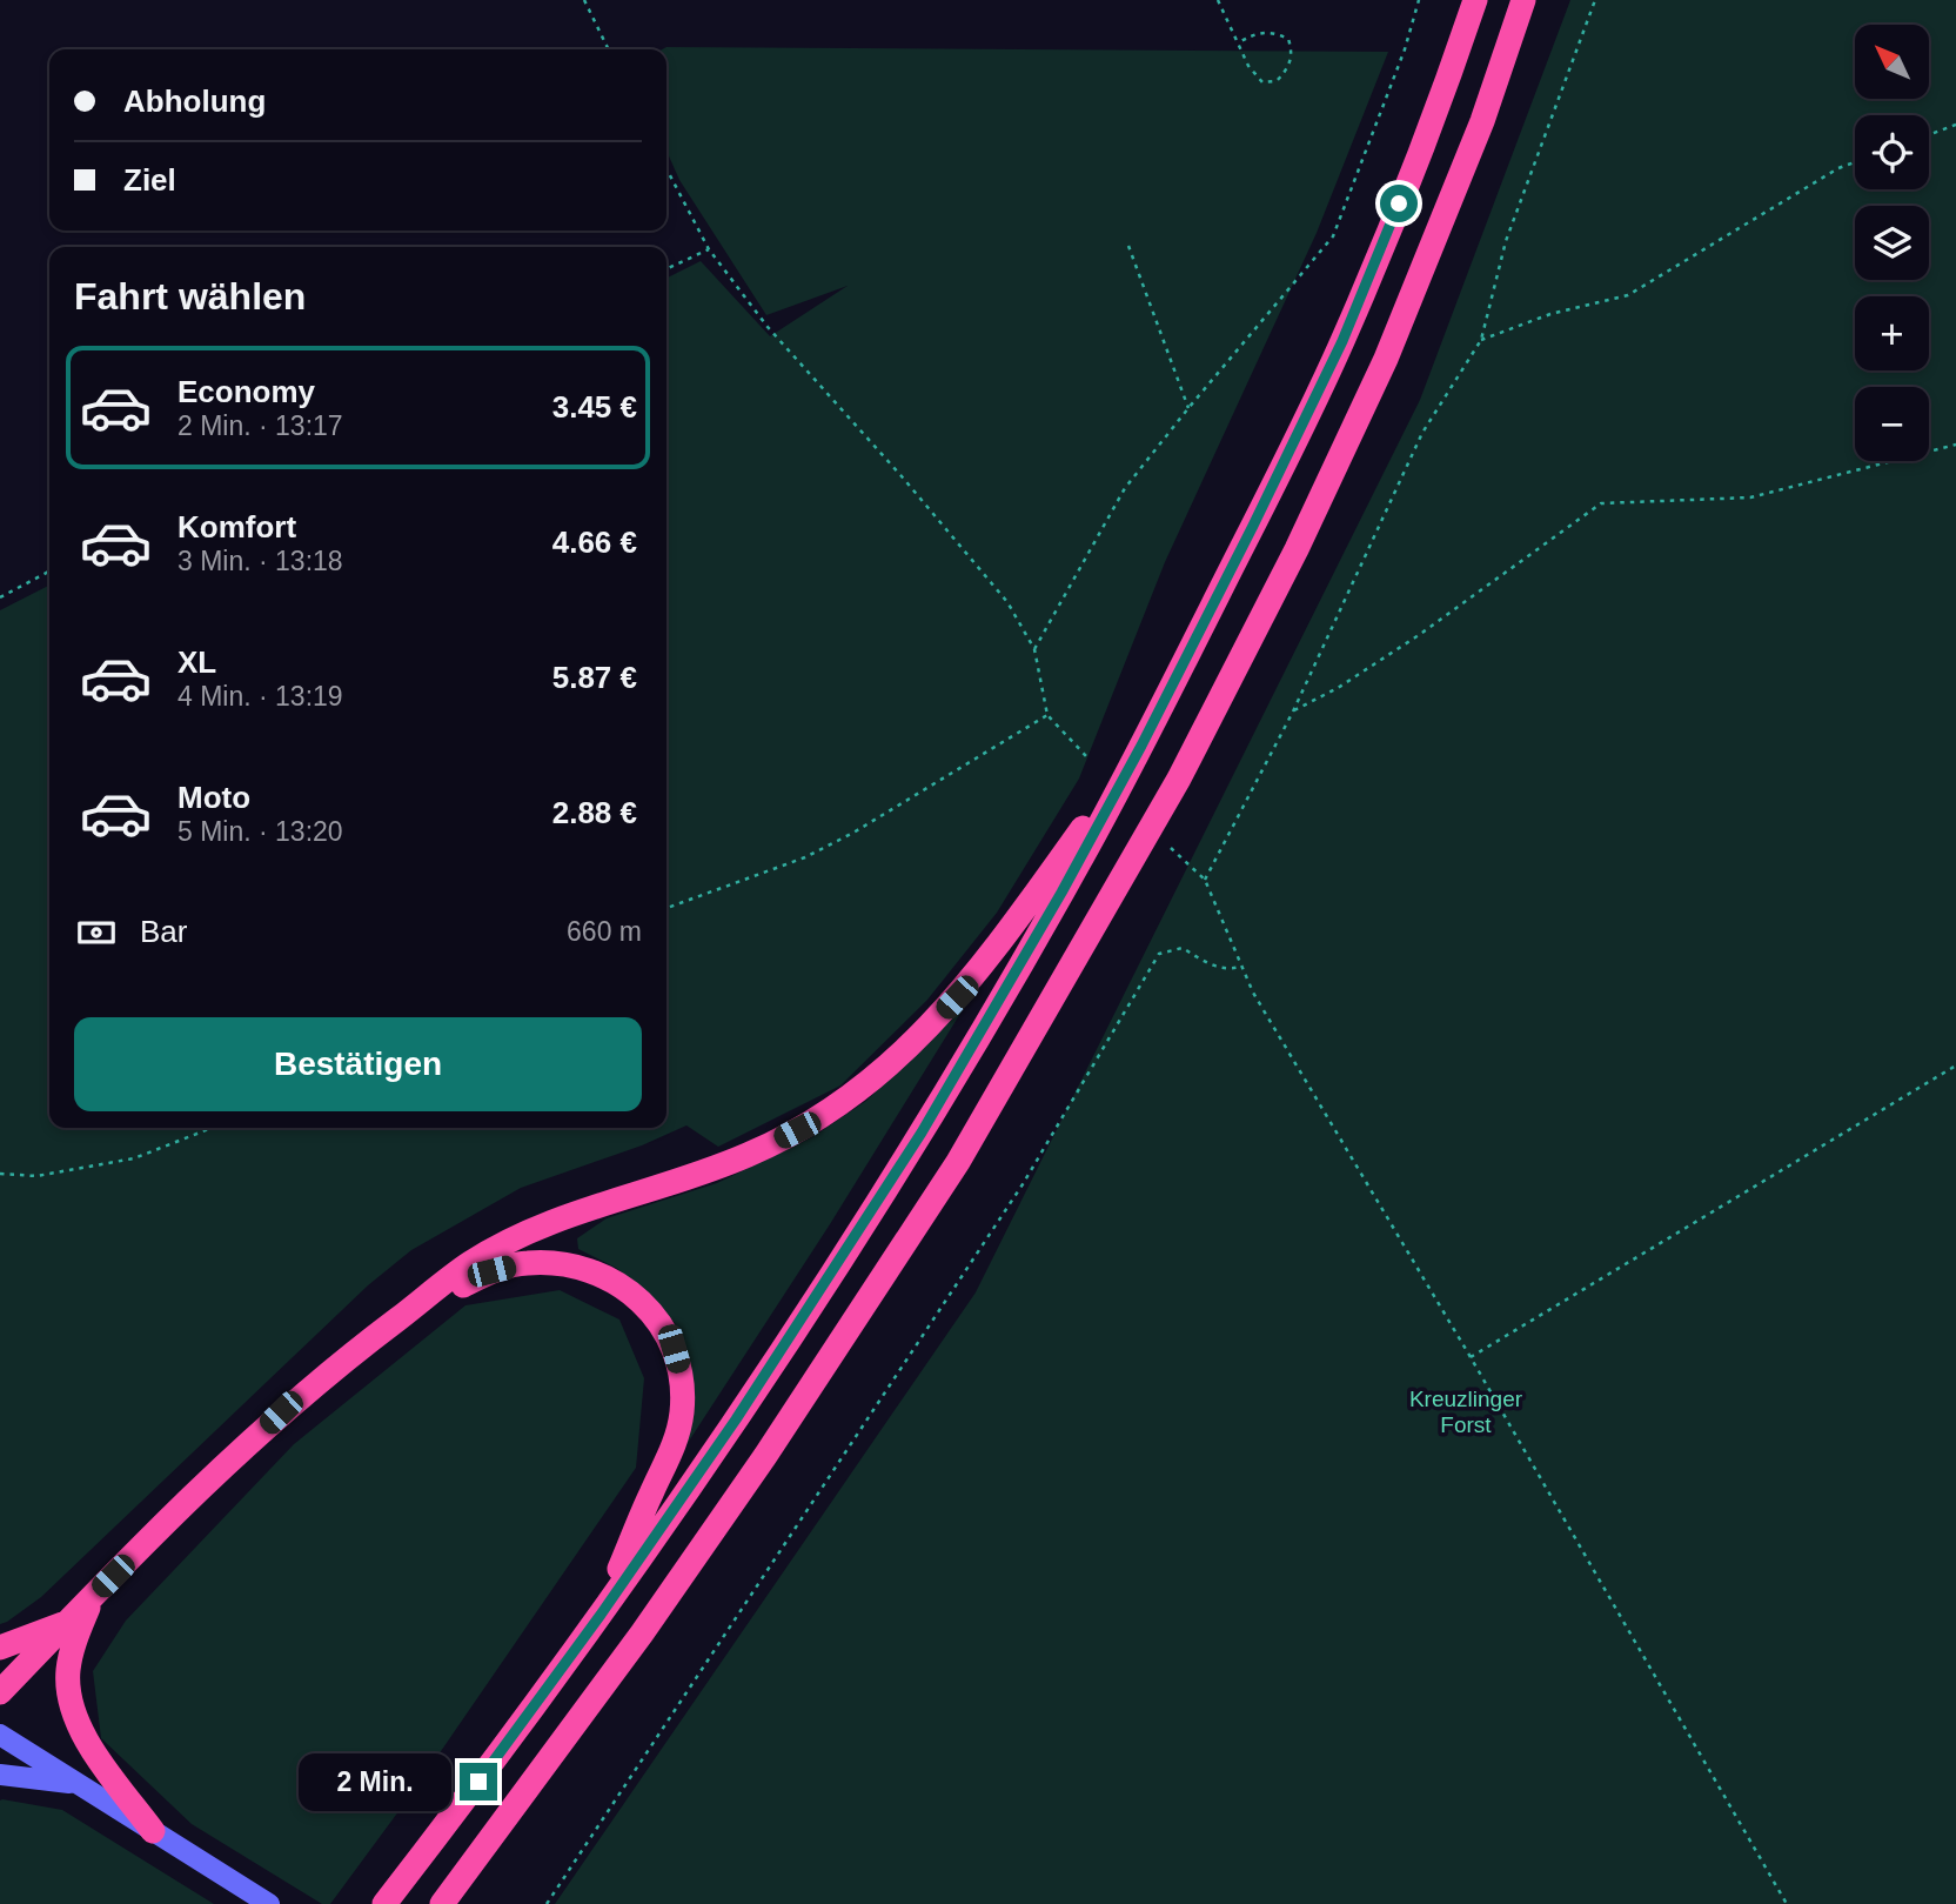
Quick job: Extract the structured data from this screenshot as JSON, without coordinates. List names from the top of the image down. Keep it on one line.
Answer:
{"parks":["Kreuzlinger Forst"],"north":"top left","page":{"map_buttons":["+","−"],"banner":["Abholung","Ziel"],"heading":"Fahrt wählen","list":[{"name":"Economy","note":"2 Min. · 13:17","value":"3.45 €"},{"name":"Komfort","note":"3 Min. · 13:18","value":"4.66 €"},{"name":"XL","note":"4 Min. · 13:19","value":"5.87 €"},{"name":"Moto","note":"5 Min. · 13:20","value":"2.88 €"}],"pay":["Bar","660 m"],"buttons":"Bestätigen","bubble":"2 Min."}}
